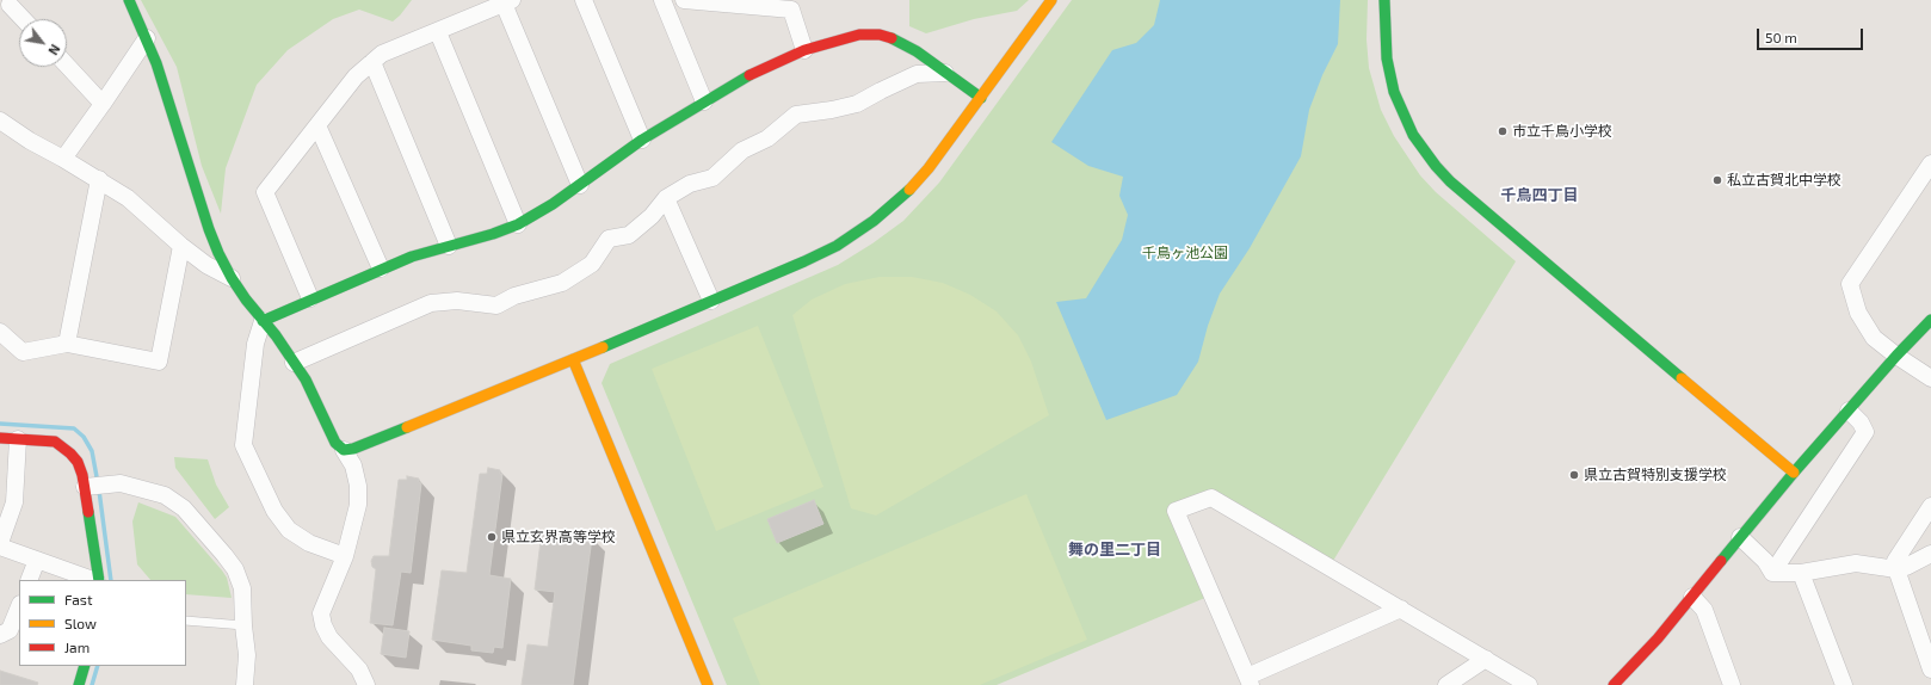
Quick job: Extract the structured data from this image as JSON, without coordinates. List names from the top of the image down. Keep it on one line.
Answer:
{"districts":["千鳥四丁目","舞の里二丁目"],"parks":["千鳥ヶ池公園"],"places":["市立千鳥小学校","私立古賀北中学校","県立古賀特別支援学校","県立玄界高等学校"],"legend":["Fast","Slow","Jam"],"scale_bar":"50 m","north":"bottom right"}
